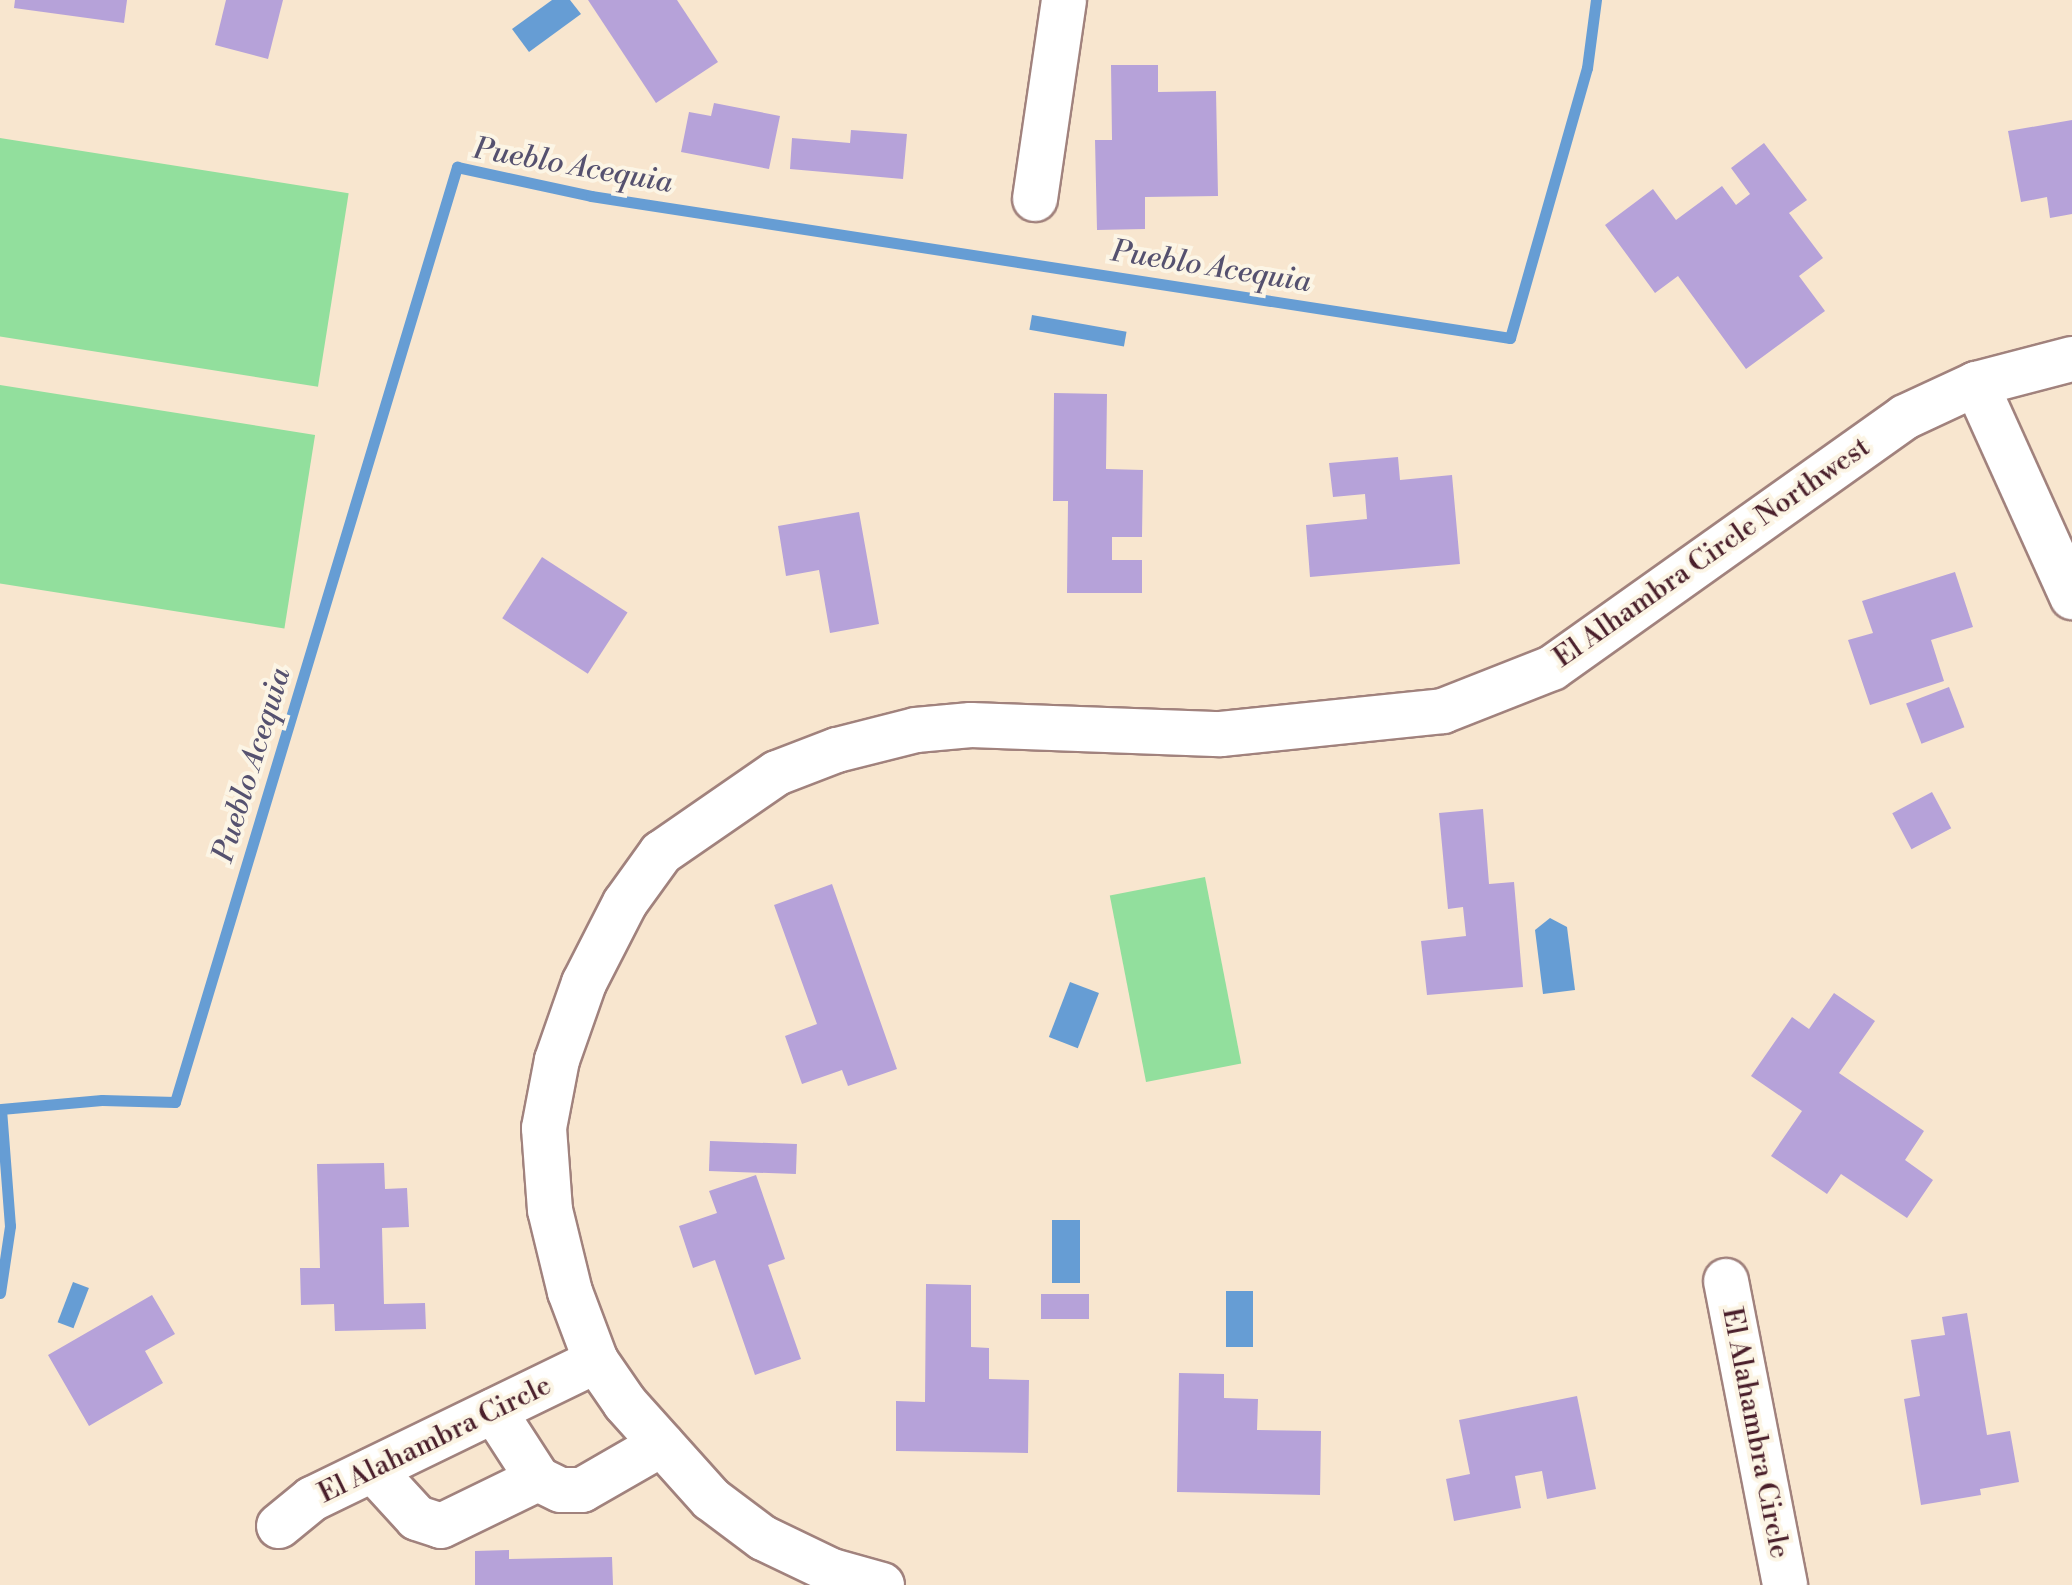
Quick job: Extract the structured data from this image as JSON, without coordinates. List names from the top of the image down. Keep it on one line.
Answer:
{"streets":{"street":["El Alhambra Circle Northwest","El Alahambra Circle"]},"crossings":[["El Alhambra Circle Northwest","El Alahambra Circle"]],"water":["Pueblo Acequia"]}
